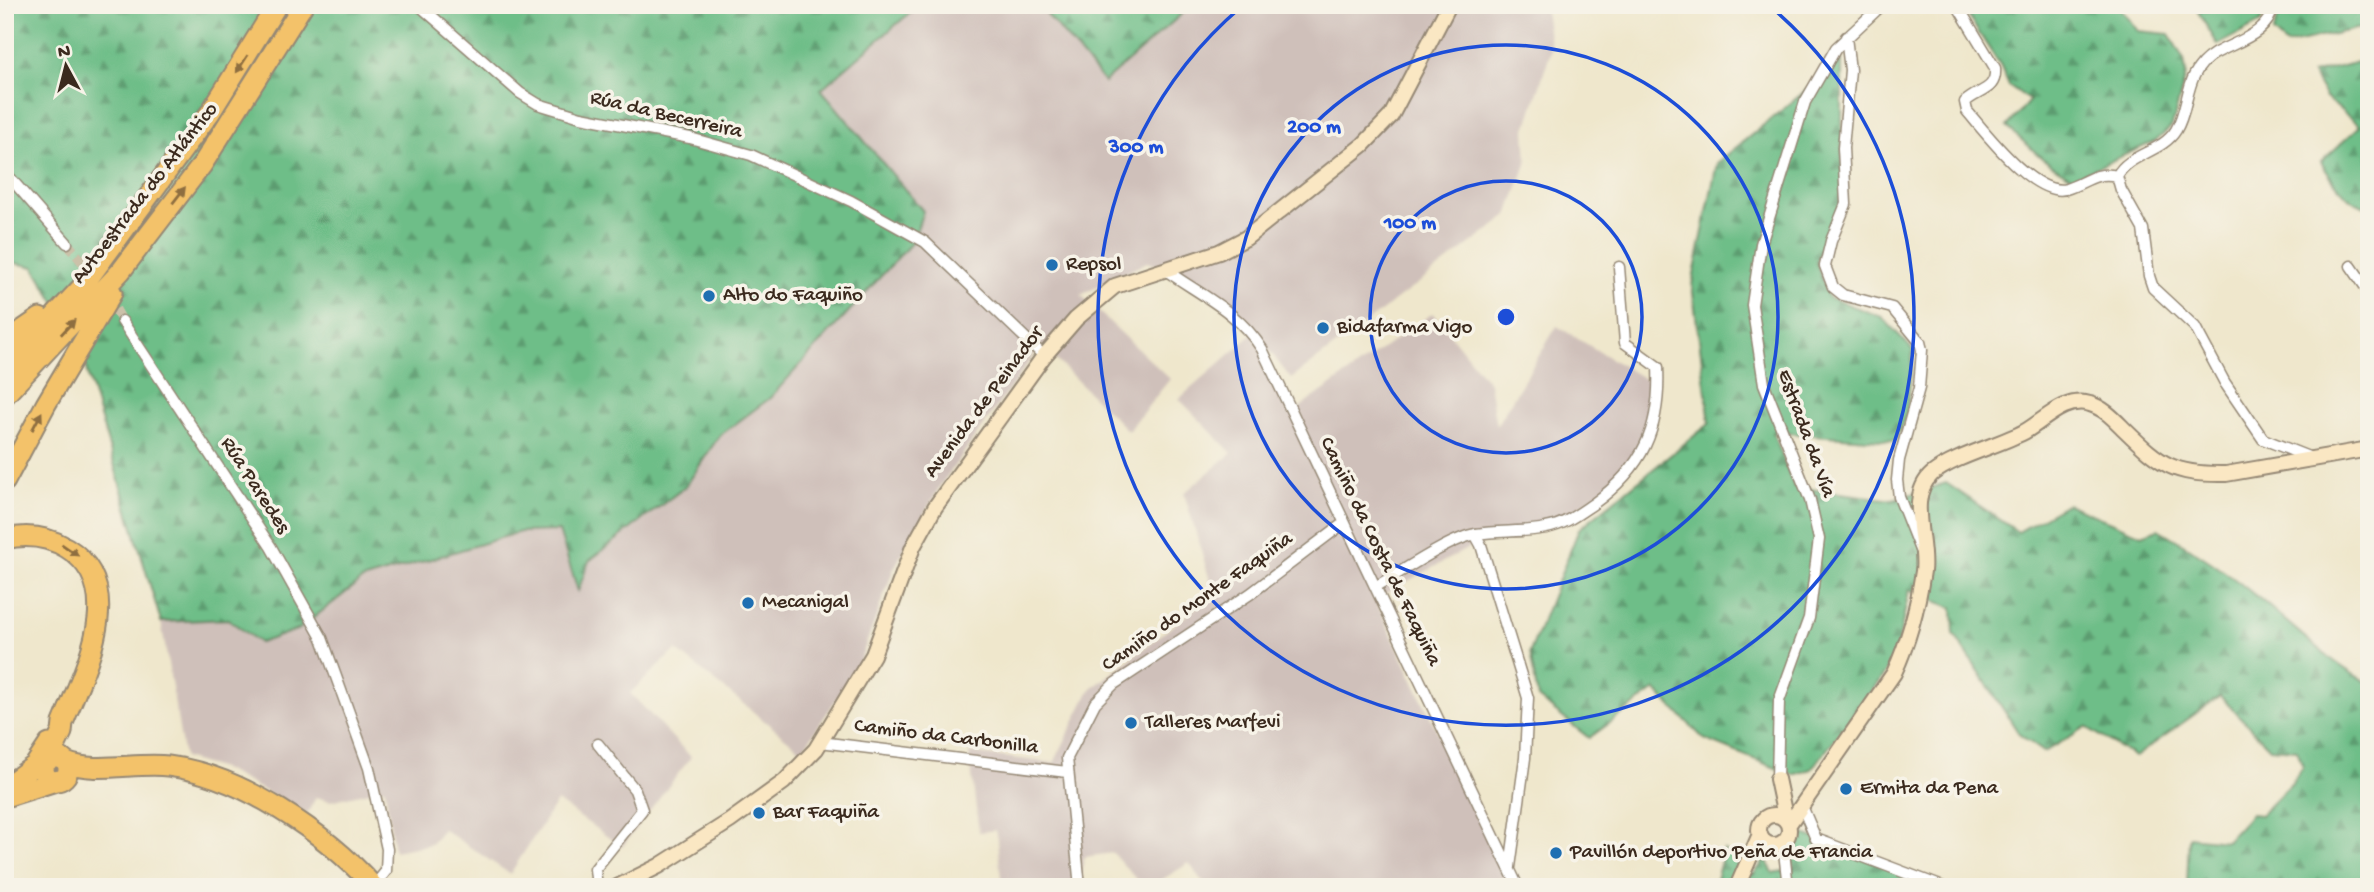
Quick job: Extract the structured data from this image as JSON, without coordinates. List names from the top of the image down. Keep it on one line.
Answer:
{"streets":{"highway":["Autoestrada do Atlántico"],"street":["Rúa da Becerreira","Avenida de Peinador","Estrada da Vía","Rúa Paredes","Camiño da Costa de Faquiña","Camiño do Monte Faquiña","Camiño da Carbonilla"]},"crossings":[["Rúa da Becerreira","Avenida de Peinador"],["Avenida de Peinador","Camiño da Costa de Faquiña"],["Avenida de Peinador","Camiño da Carbonilla"],["Camiño da Costa de Faquiña","Camiño do Monte Faquiña"],["Camiño do Monte Faquiña","Camiño da Carbonilla"]],"places":["Repsol","Alto do Faquiño","Bidafarma Vigo","Mecanigal","Talleres Marfevi","Ermita da Pena","Bar Faquiña","Pavillón deportivo Peña de Francia"],"north":"top","rings":["200 m","300 m","100 m"]}
